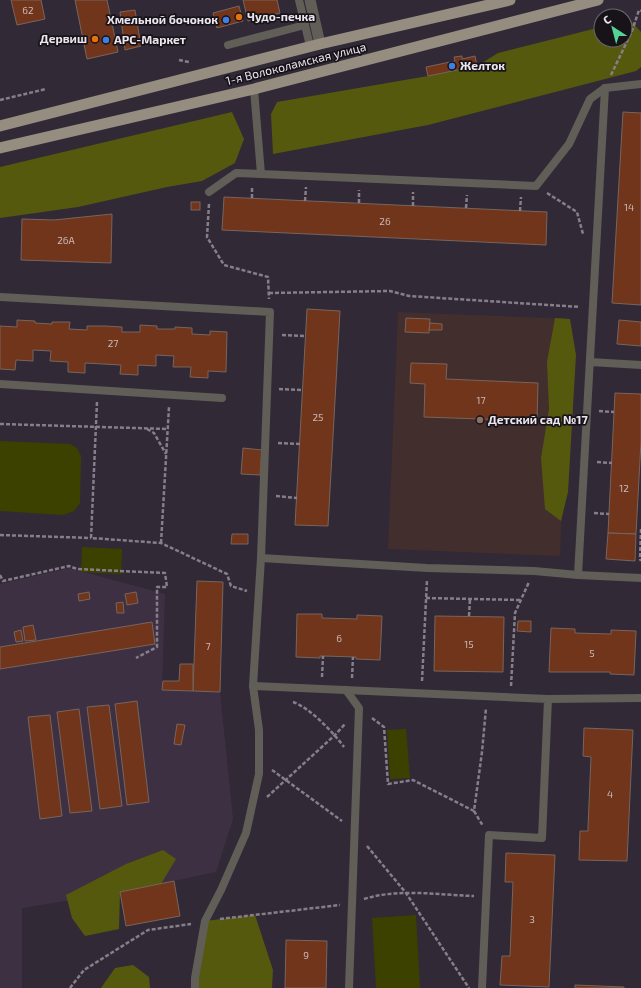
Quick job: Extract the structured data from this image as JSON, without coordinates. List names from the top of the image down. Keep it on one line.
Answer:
{"streets":{"main road":["1-я Волоколамская улица"]},"places":["Чудо-печка","Хмельной бочонок","Дервиш","АРС-Маркет","Желток","Детский сад №17"],"house_numbers":["62","14","26","26А","27","17","25","12","6","15","7","5","4","3","9"],"north":"top left"}
